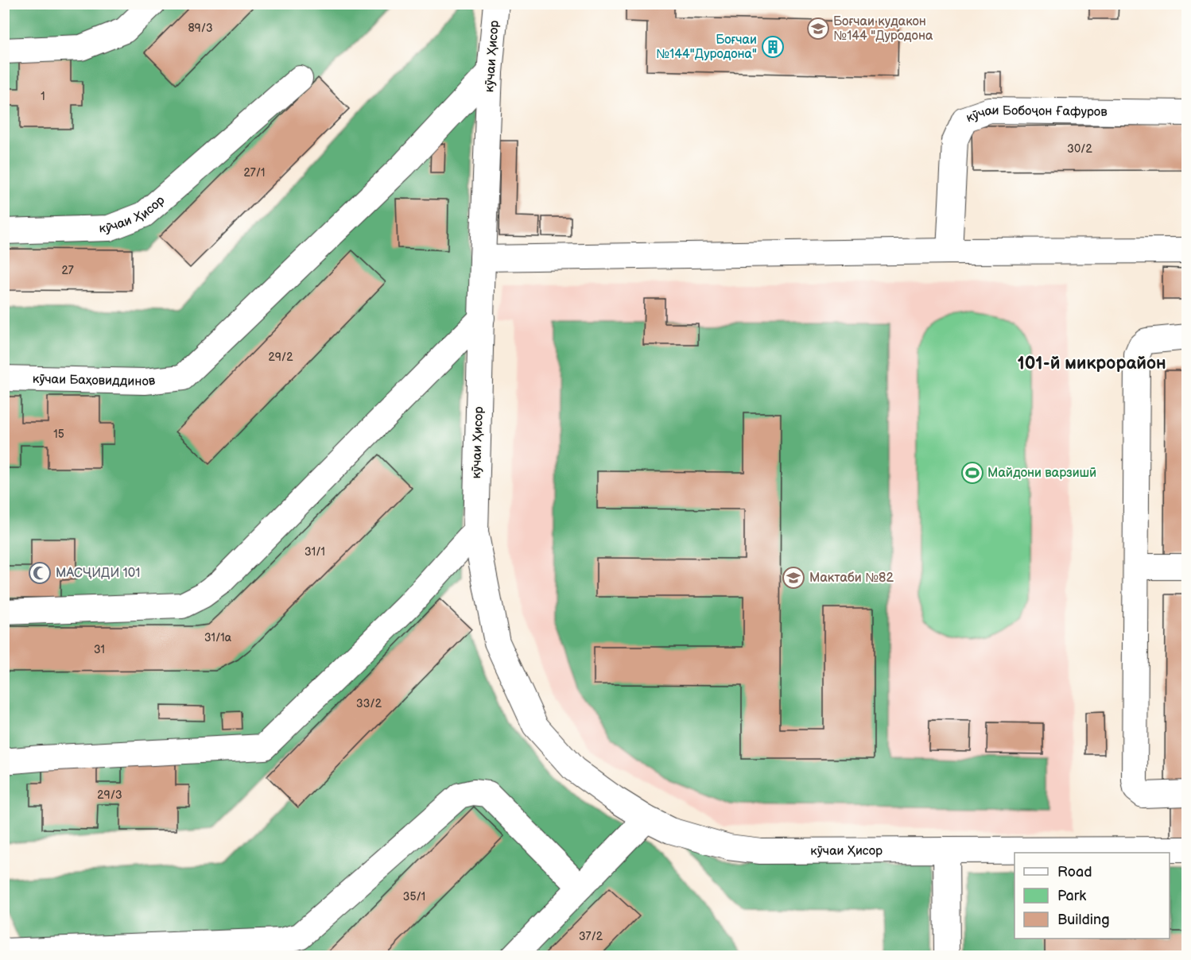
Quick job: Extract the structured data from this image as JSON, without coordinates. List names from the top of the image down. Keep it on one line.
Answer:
{"streets":{"street":["кӯчаи Ҳисор","кӯчаи Бобоҷон Ғафуров","кӯчаи Баҳовиддинов"]},"crossings":[["кӯчаи Ҳисор","кӯчаи Баҳовиддинов"]],"districts":["101-й микрорайон"],"places":{"school or university":["Боғчаи кудакон №144 \"Дуродона","Мактаби №82"],"building":["Боғчаи №144\"Дуродона\""],"sports":["Майдони варзишӣ"],"mosque":["МАСҶИДИ 101"]},"house_numbers":["89/3","1","30/2","27/1","27","29/2","15","31/1","31/1а","31","33/2","29/3","35/1","37/2"],"legend":["Road","Park","Building"]}
